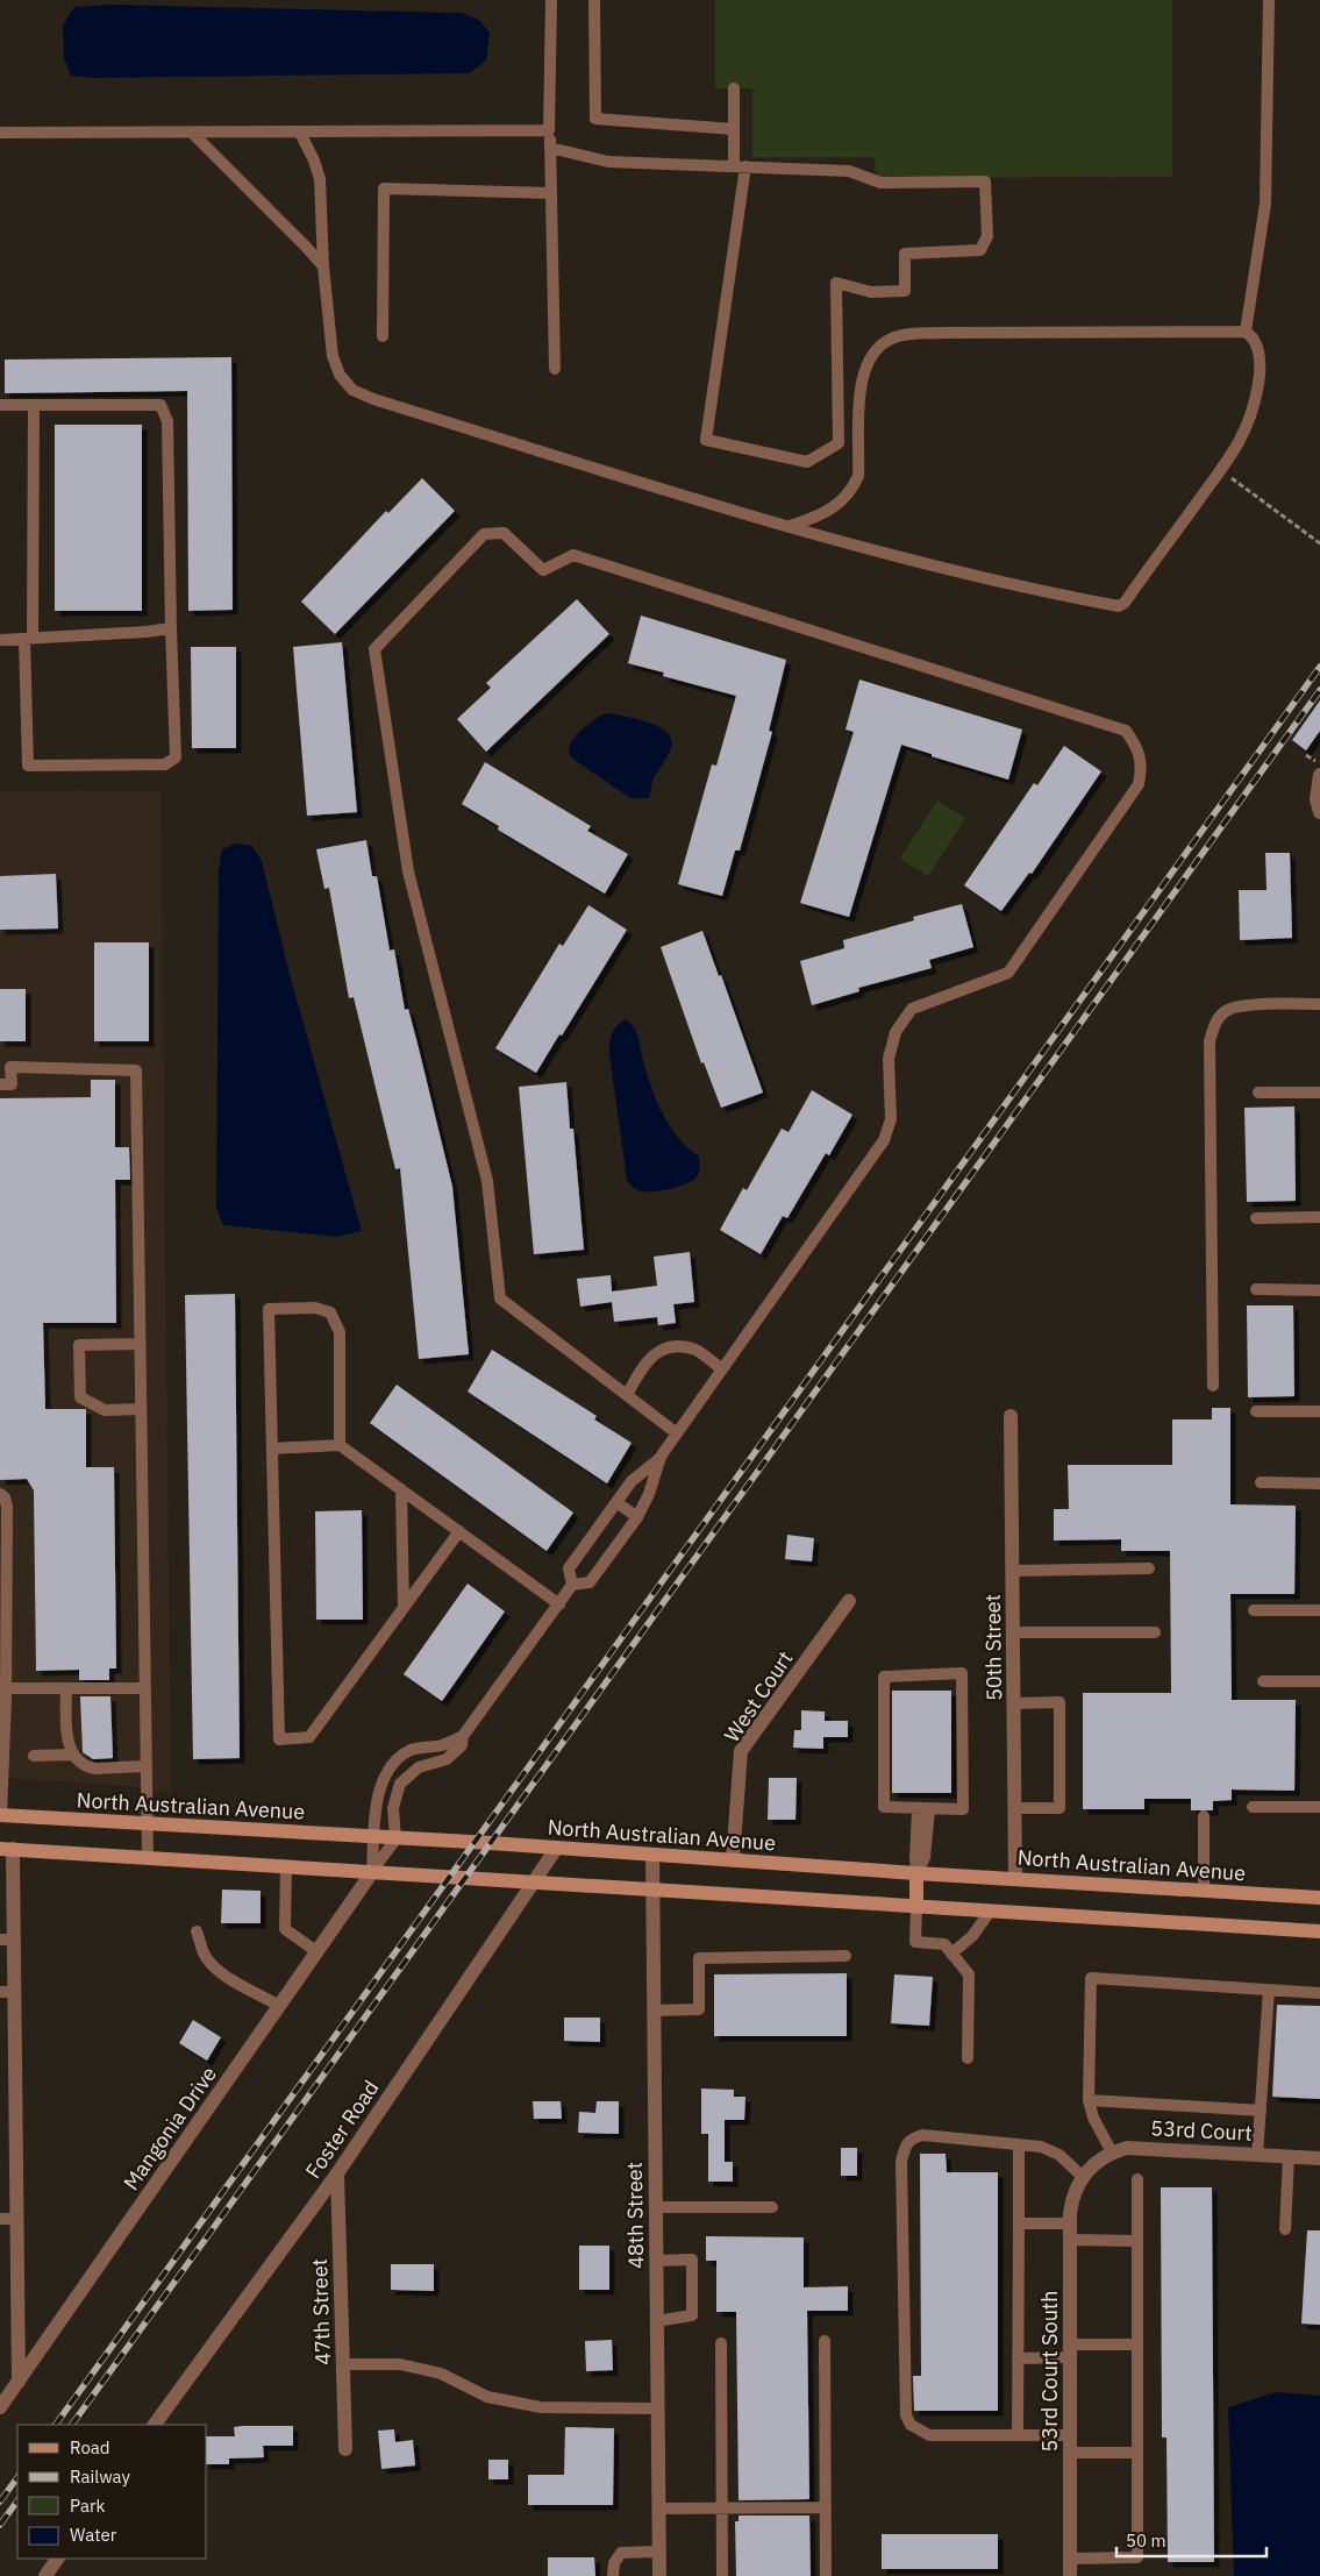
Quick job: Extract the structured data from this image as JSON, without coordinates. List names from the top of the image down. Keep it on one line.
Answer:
{"streets":{"main road":["North Australian Avenue"],"street":["50th Street","West Court","Mangonia Drive","Foster Road","53rd Court","48th Street","47th Street","53rd Court South"]},"crossings":[["50th Street","North Australian Avenue"],["West Court","North Australian Avenue"],["North Australian Avenue","Foster Road"],["North Australian Avenue","48th Street"],["Foster Road","47th Street"],["53rd Court","53rd Court South"]],"legend":["Road","Railway","Park","Water"],"scale_bar":"50 m"}
